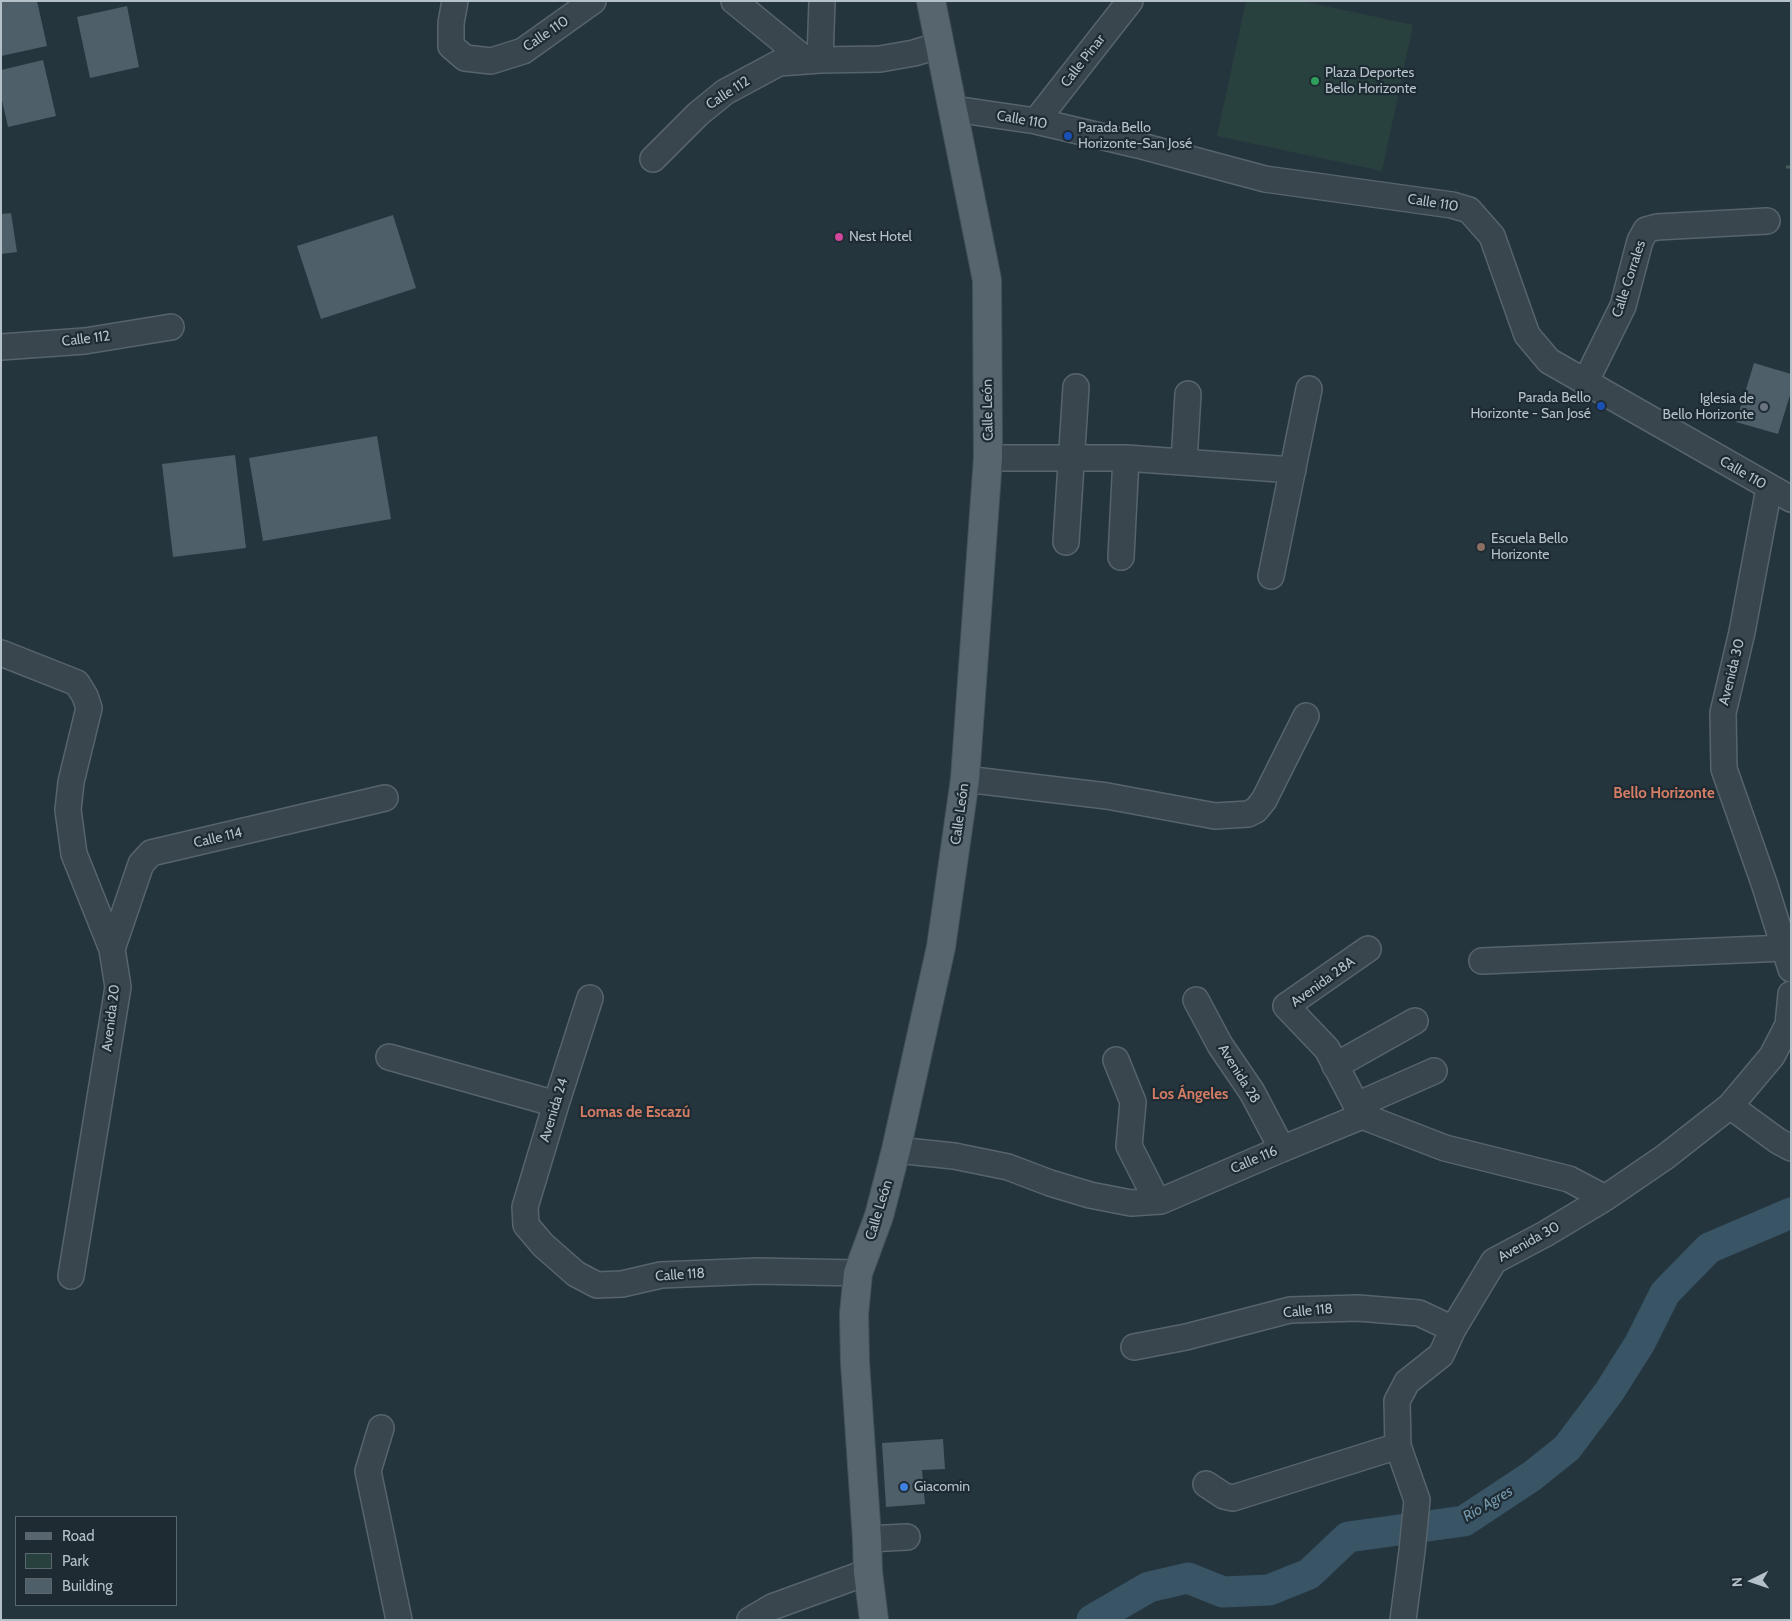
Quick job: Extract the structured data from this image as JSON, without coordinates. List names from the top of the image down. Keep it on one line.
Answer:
{"streets":{"main road":["Calle León"],"street":["Calle 110","Calle Pinar","Calle 112","Calle Corrales","Avenida 30","Calle 114","Avenida 28A","Avenida 20","Avenida 28","Avenida 24","Calle 116","Calle 118"]},"crossings":[["Calle 110","Calle Pinar"],["Calle 110","Calle Corrales"],["Calle 110","Calle León"],["Calle 110","Avenida 30"],["Calle León","Calle 116"],["Calle León","Calle 118"],["Avenida 30","Calle 118"],["Calle 114","Avenida 20"],["Avenida 28A","Calle 116"],["Avenida 28","Calle 116"],["Avenida 24","Calle 118"]],"districts":["Bello Horizonte","Los Ángeles","Lomas de Escazú"],"water":["Río Agres"],"places":["Plaza Deportes Bello Horizonte","Parada Bello Horizonte-San José","Nest Hotel","Parada Bello Horizonte - San José","Iglesia de Bello Horizonte","Escuela Bello Horizonte","Giacomin"],"legend":["Road","Park","Building"],"north":"left"}
